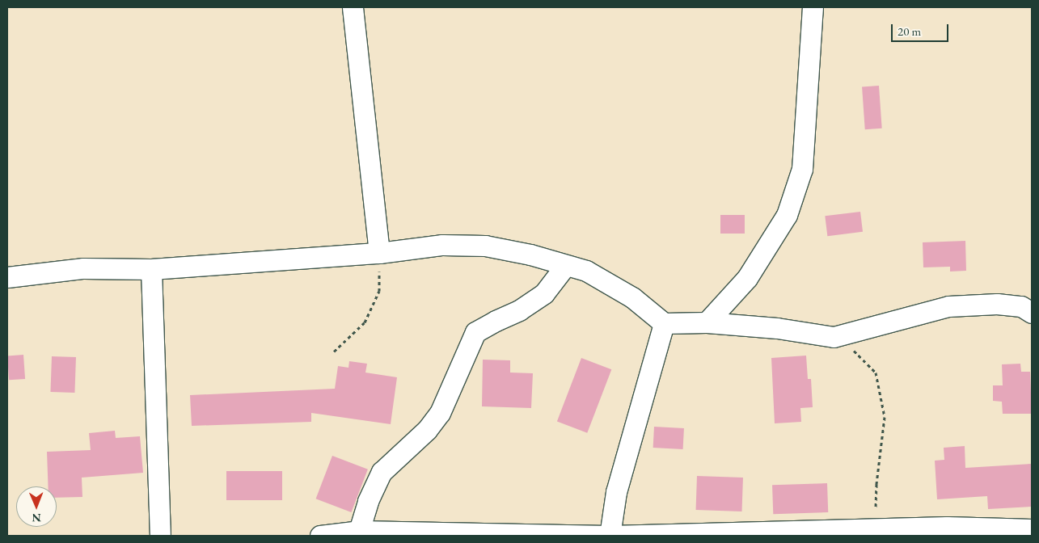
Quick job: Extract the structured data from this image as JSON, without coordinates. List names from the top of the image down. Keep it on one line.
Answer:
{"scale_bar":"20 m","north":"bottom"}
